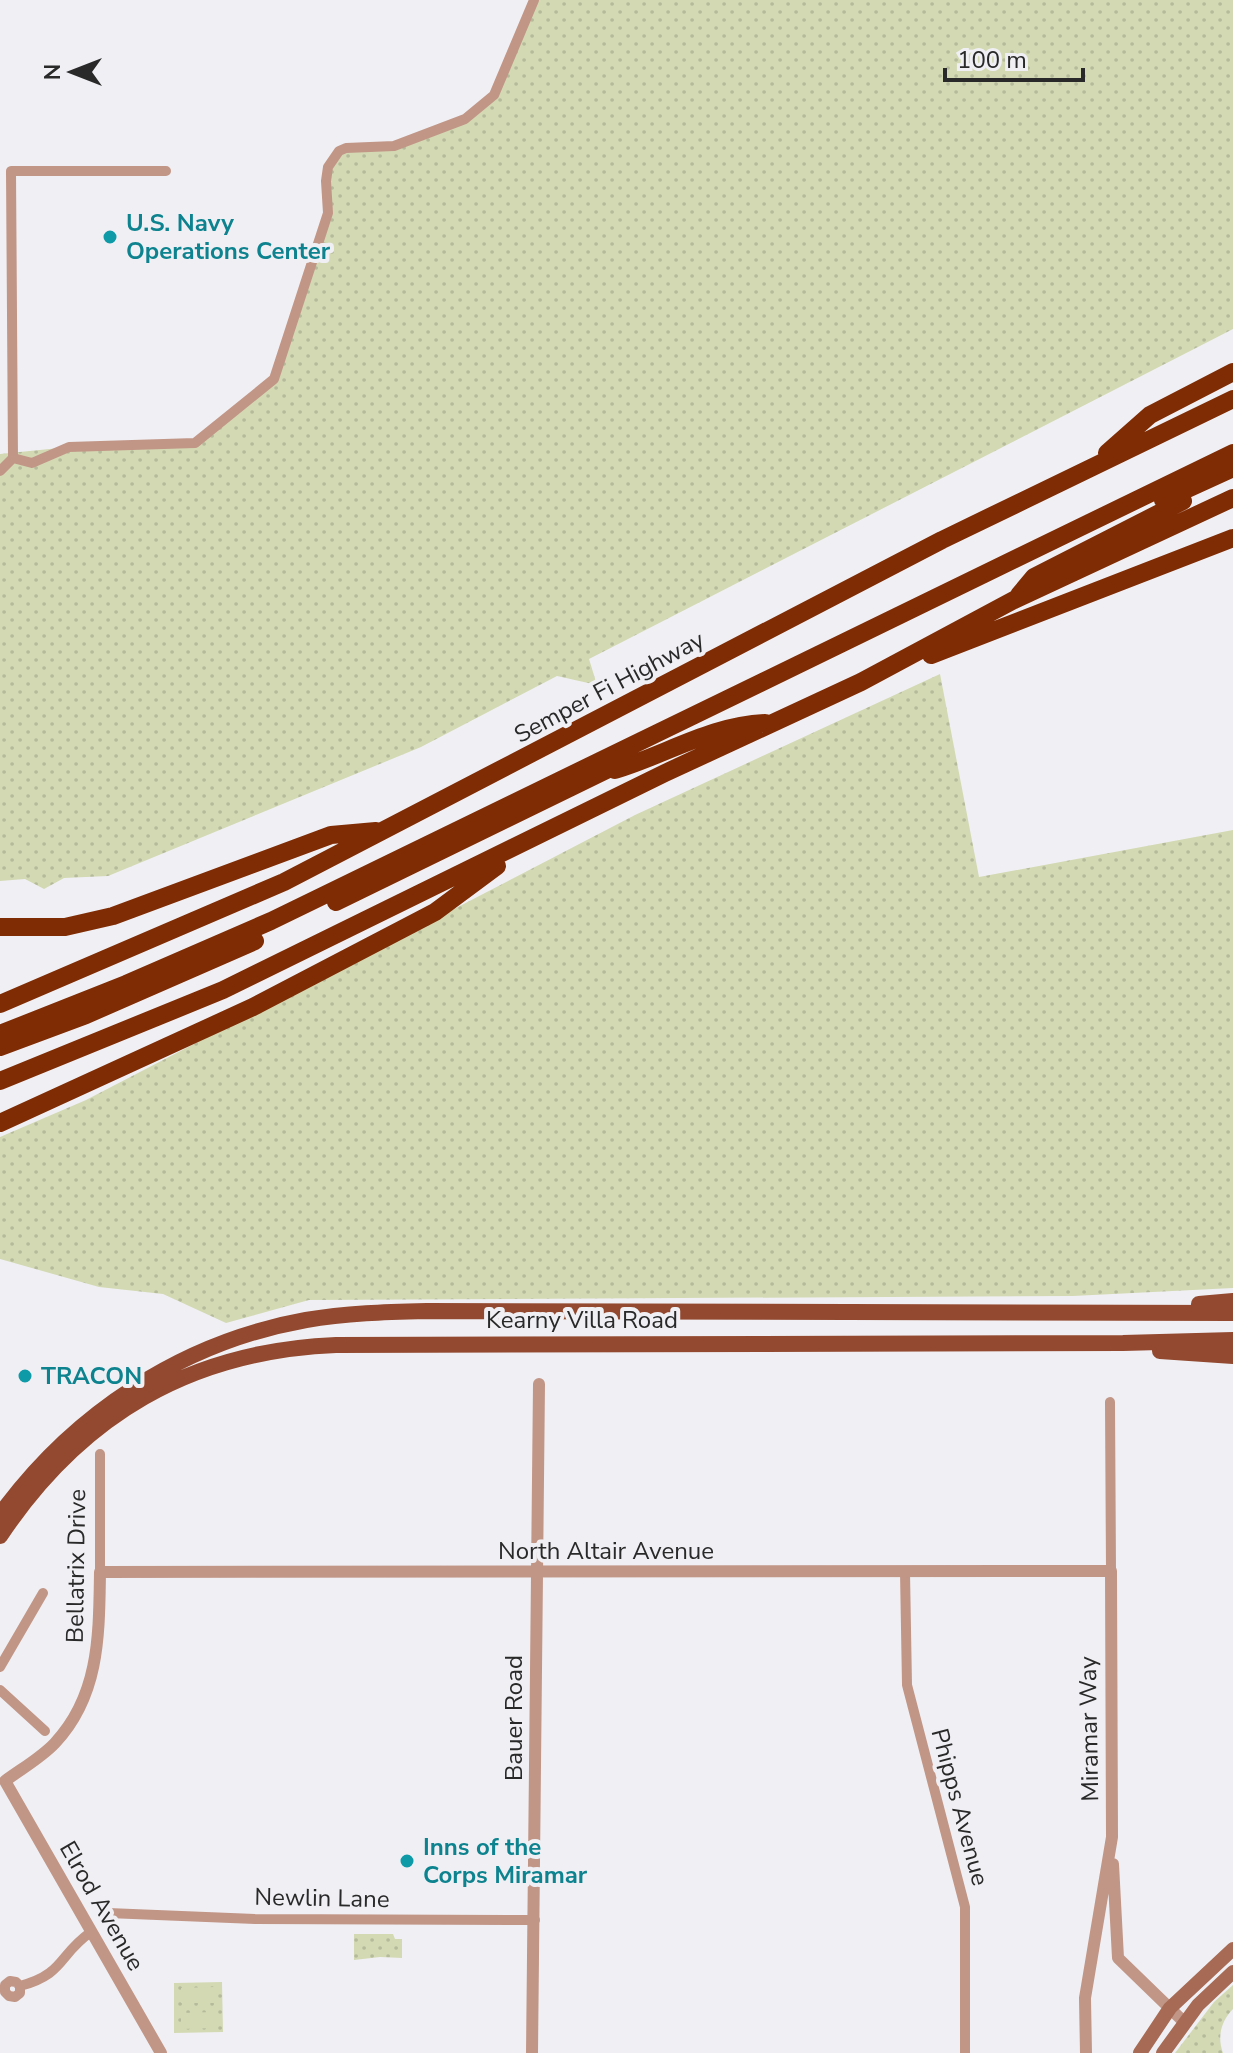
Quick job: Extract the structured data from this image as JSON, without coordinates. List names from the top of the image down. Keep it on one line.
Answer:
{"streets":{"highway":["Semper Fi Highway"],"main road":["Kearny Villa Road"],"street":["North Altair Avenue","Bellatrix Drive","Bauer Road","Miramar Way","Phipps Avenue","Newlin Lane","Elrod Avenue"]},"crossings":[["North Altair Avenue","Bellatrix Drive"],["North Altair Avenue","Bauer Road"],["North Altair Avenue","Miramar Way"],["North Altair Avenue","Phipps Avenue"],["Bellatrix Drive","Elrod Avenue"],["Bauer Road","Newlin Lane"]],"places":["U.S. Navy Operations Center","TRACON","Inns of the Corps Miramar"],"scale_bar":"100 m","north":"left"}
